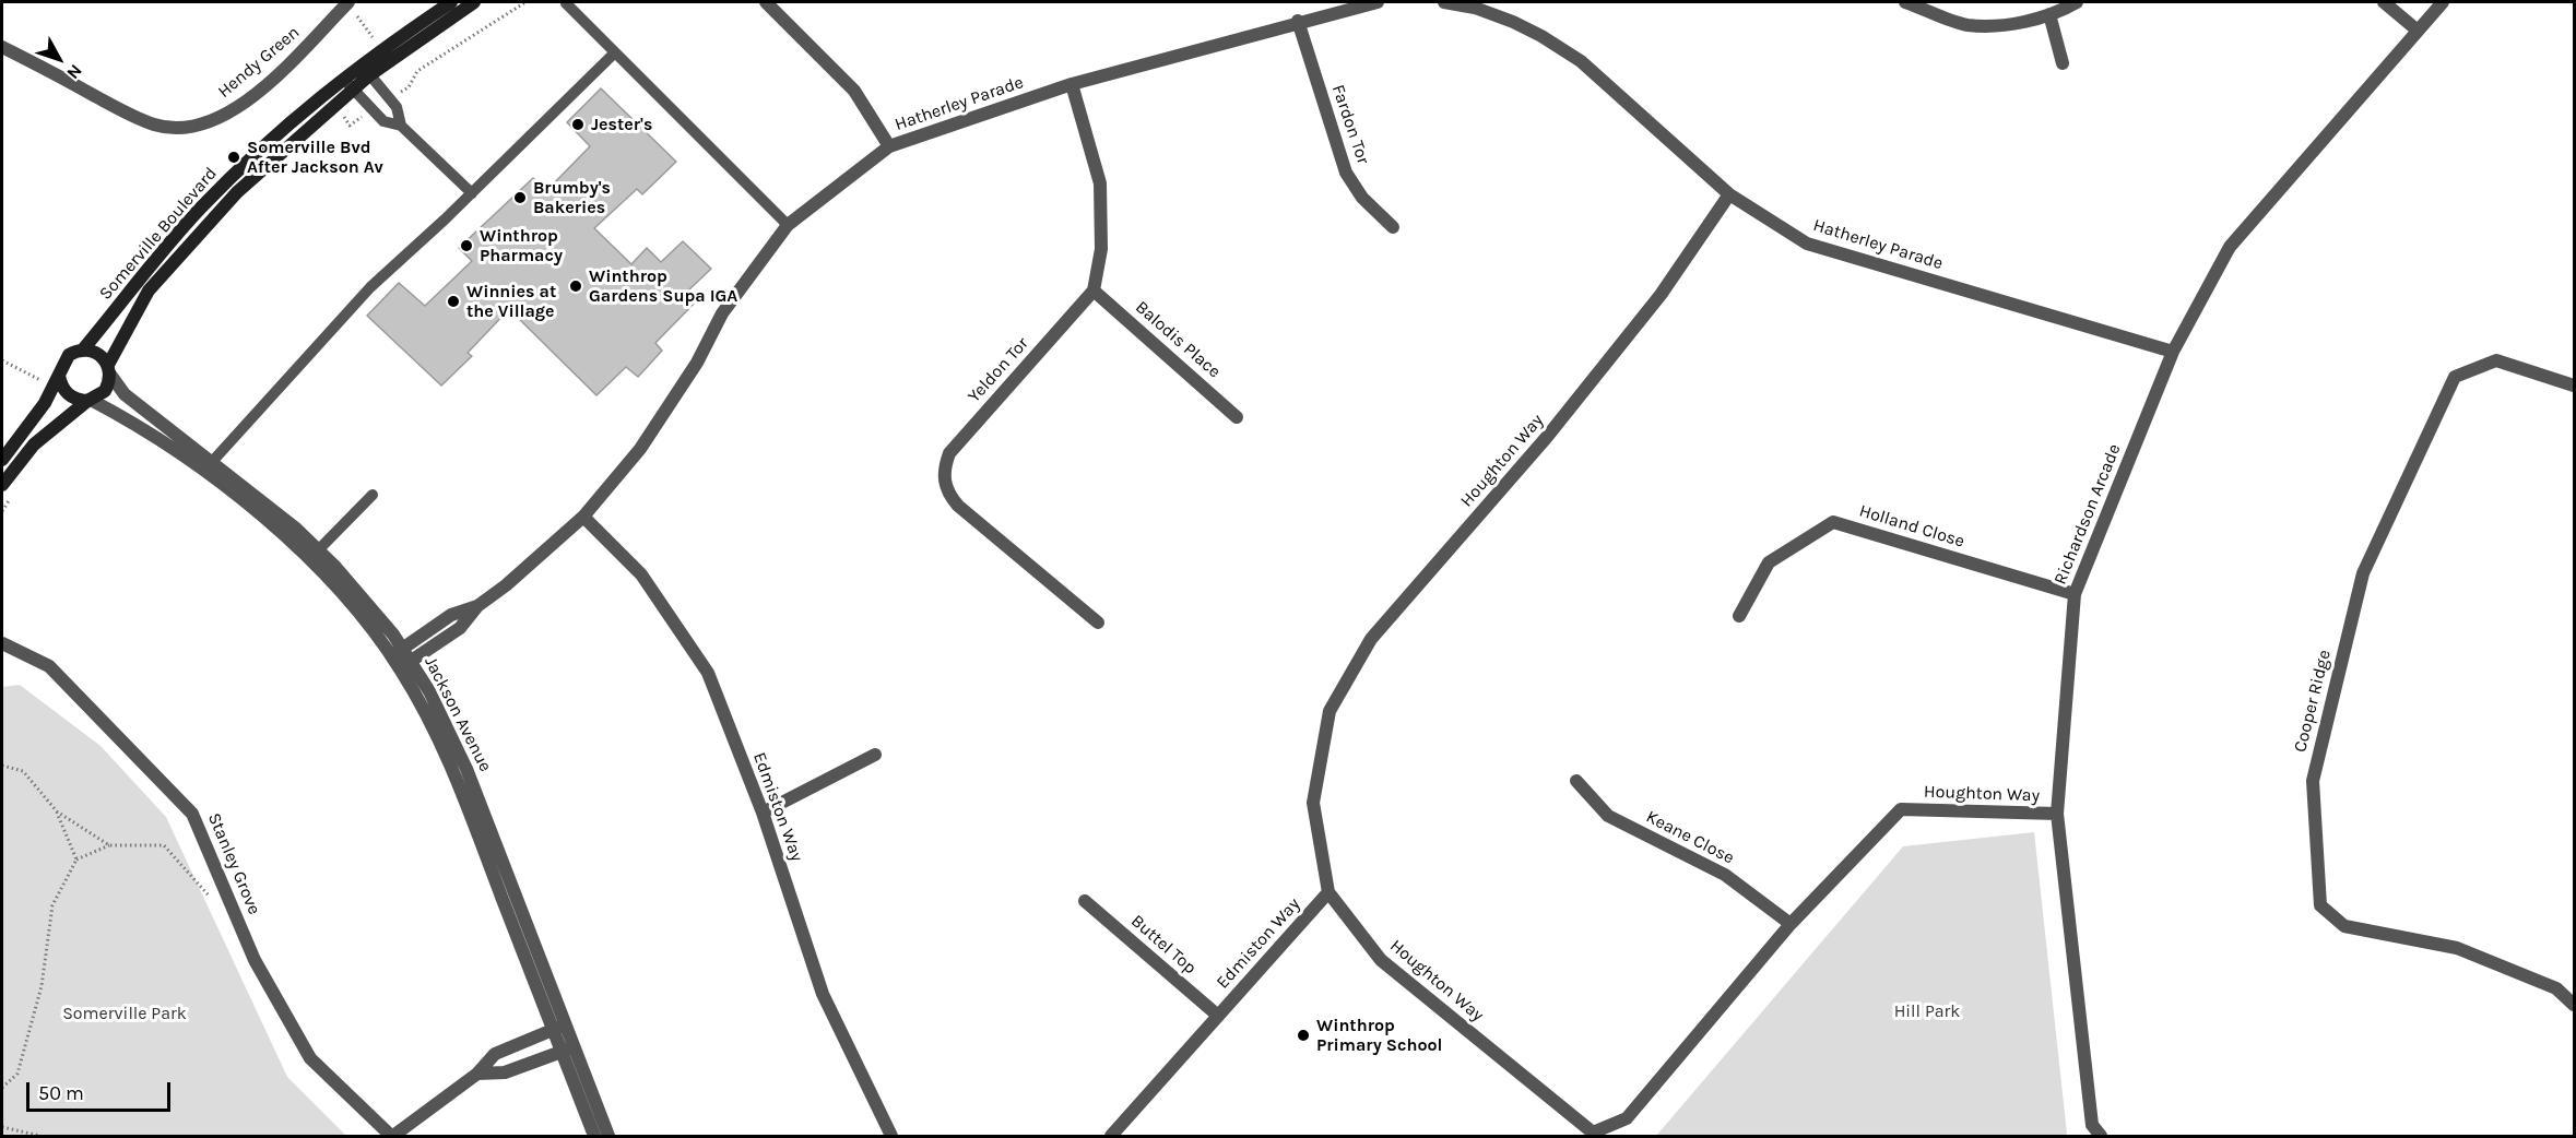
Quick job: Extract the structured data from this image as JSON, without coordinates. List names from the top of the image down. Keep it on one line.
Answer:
{"streets":{"main road":["Somerville Boulevard"],"street":["Hendy Green","Hatherley Parade","Fardon Tor","Balodis Place","Yeldon Tor","Houghton Way","Richardson Arcade","Holland Close","Cooper Ridge","Jackson Avenue","Edmiston Way","Keane Close","Stanley Grove","Buttel Top"]},"crossings":[["Hatherley Parade","Fardon Tor"],["Hatherley Parade","Houghton Way"],["Hatherley Parade","Richardson Arcade"],["Hatherley Parade","Jackson Avenue"],["Hatherley Parade","Edmiston Way"],["Somerville Boulevard","Jackson Avenue"],["Balodis Place","Yeldon Tor"],["Houghton Way","Richardson Arcade"],["Houghton Way","Edmiston Way"],["Houghton Way","Keane Close"],["Richardson Arcade","Holland Close"],["Edmiston Way","Buttel Top"]],"parks":["Hill Park","Somerville Park"],"places":["Jester's","Somerville Bvd After Jackson Av","Brumby's Bakeries","Winthrop Pharmacy","Winthrop Gardens Supa IGA","Winnies at the Village","Winthrop Primary School"],"scale_bar":"50 m","north":"bottom right"}
